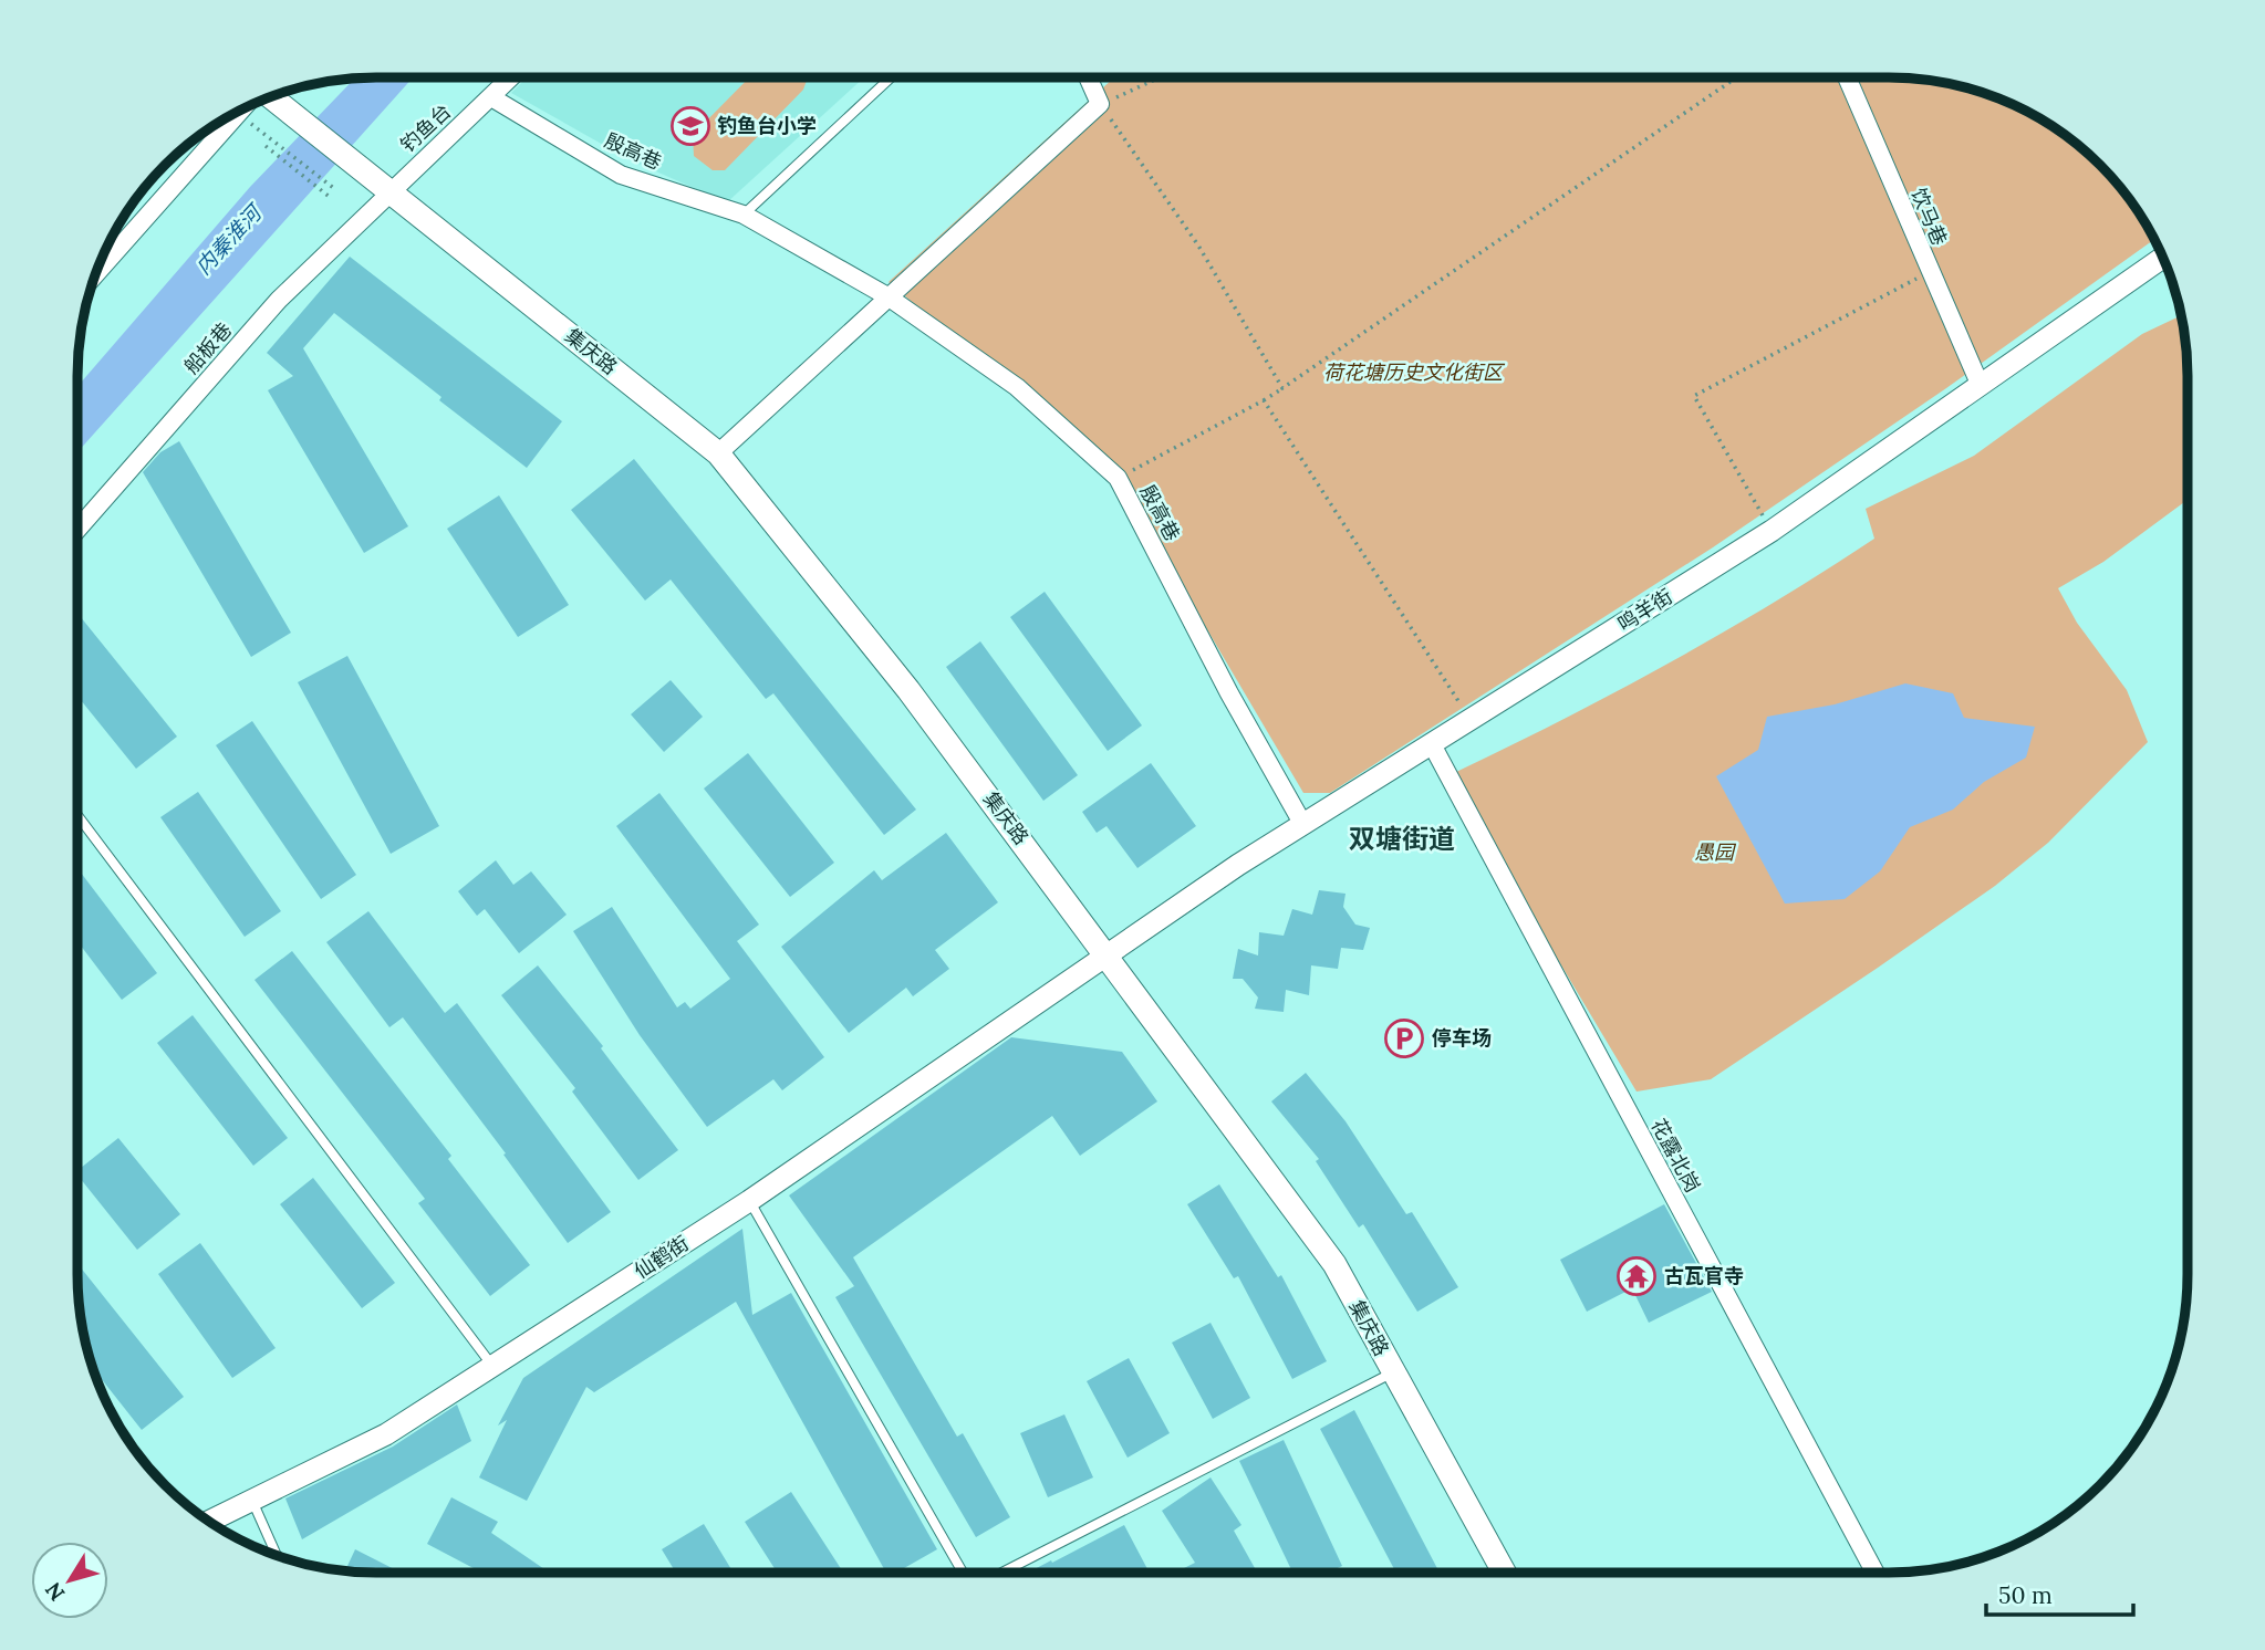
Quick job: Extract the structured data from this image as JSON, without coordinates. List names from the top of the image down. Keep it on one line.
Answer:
{"streets":{"main road":["集庆路"],"street":["钓鱼台","殷高巷","饮马巷","船板巷","鸣羊街","花露北岗","仙鹤街"]},"crossings":[["钓鱼台","殷高巷"],["钓鱼台","船板巷"],["钓鱼台","集庆路"],["殷高巷","鸣羊街"],["饮马巷","鸣羊街"],["船板巷","集庆路"],["集庆路","鸣羊街"],["集庆路","仙鹤街"],["鸣羊街","花露北岗"],["鸣羊街","仙鹤街"]],"districts":["双塘街道"],"water":["内秦淮河"],"parks":["荷花塘历史文化街区","愚园"],"places":{"school or university":["钓鱼台小学"],"parking":["停车场"],"temple":["古瓦官寺"]},"scale_bar":"50 m","north":"bottom left"}
